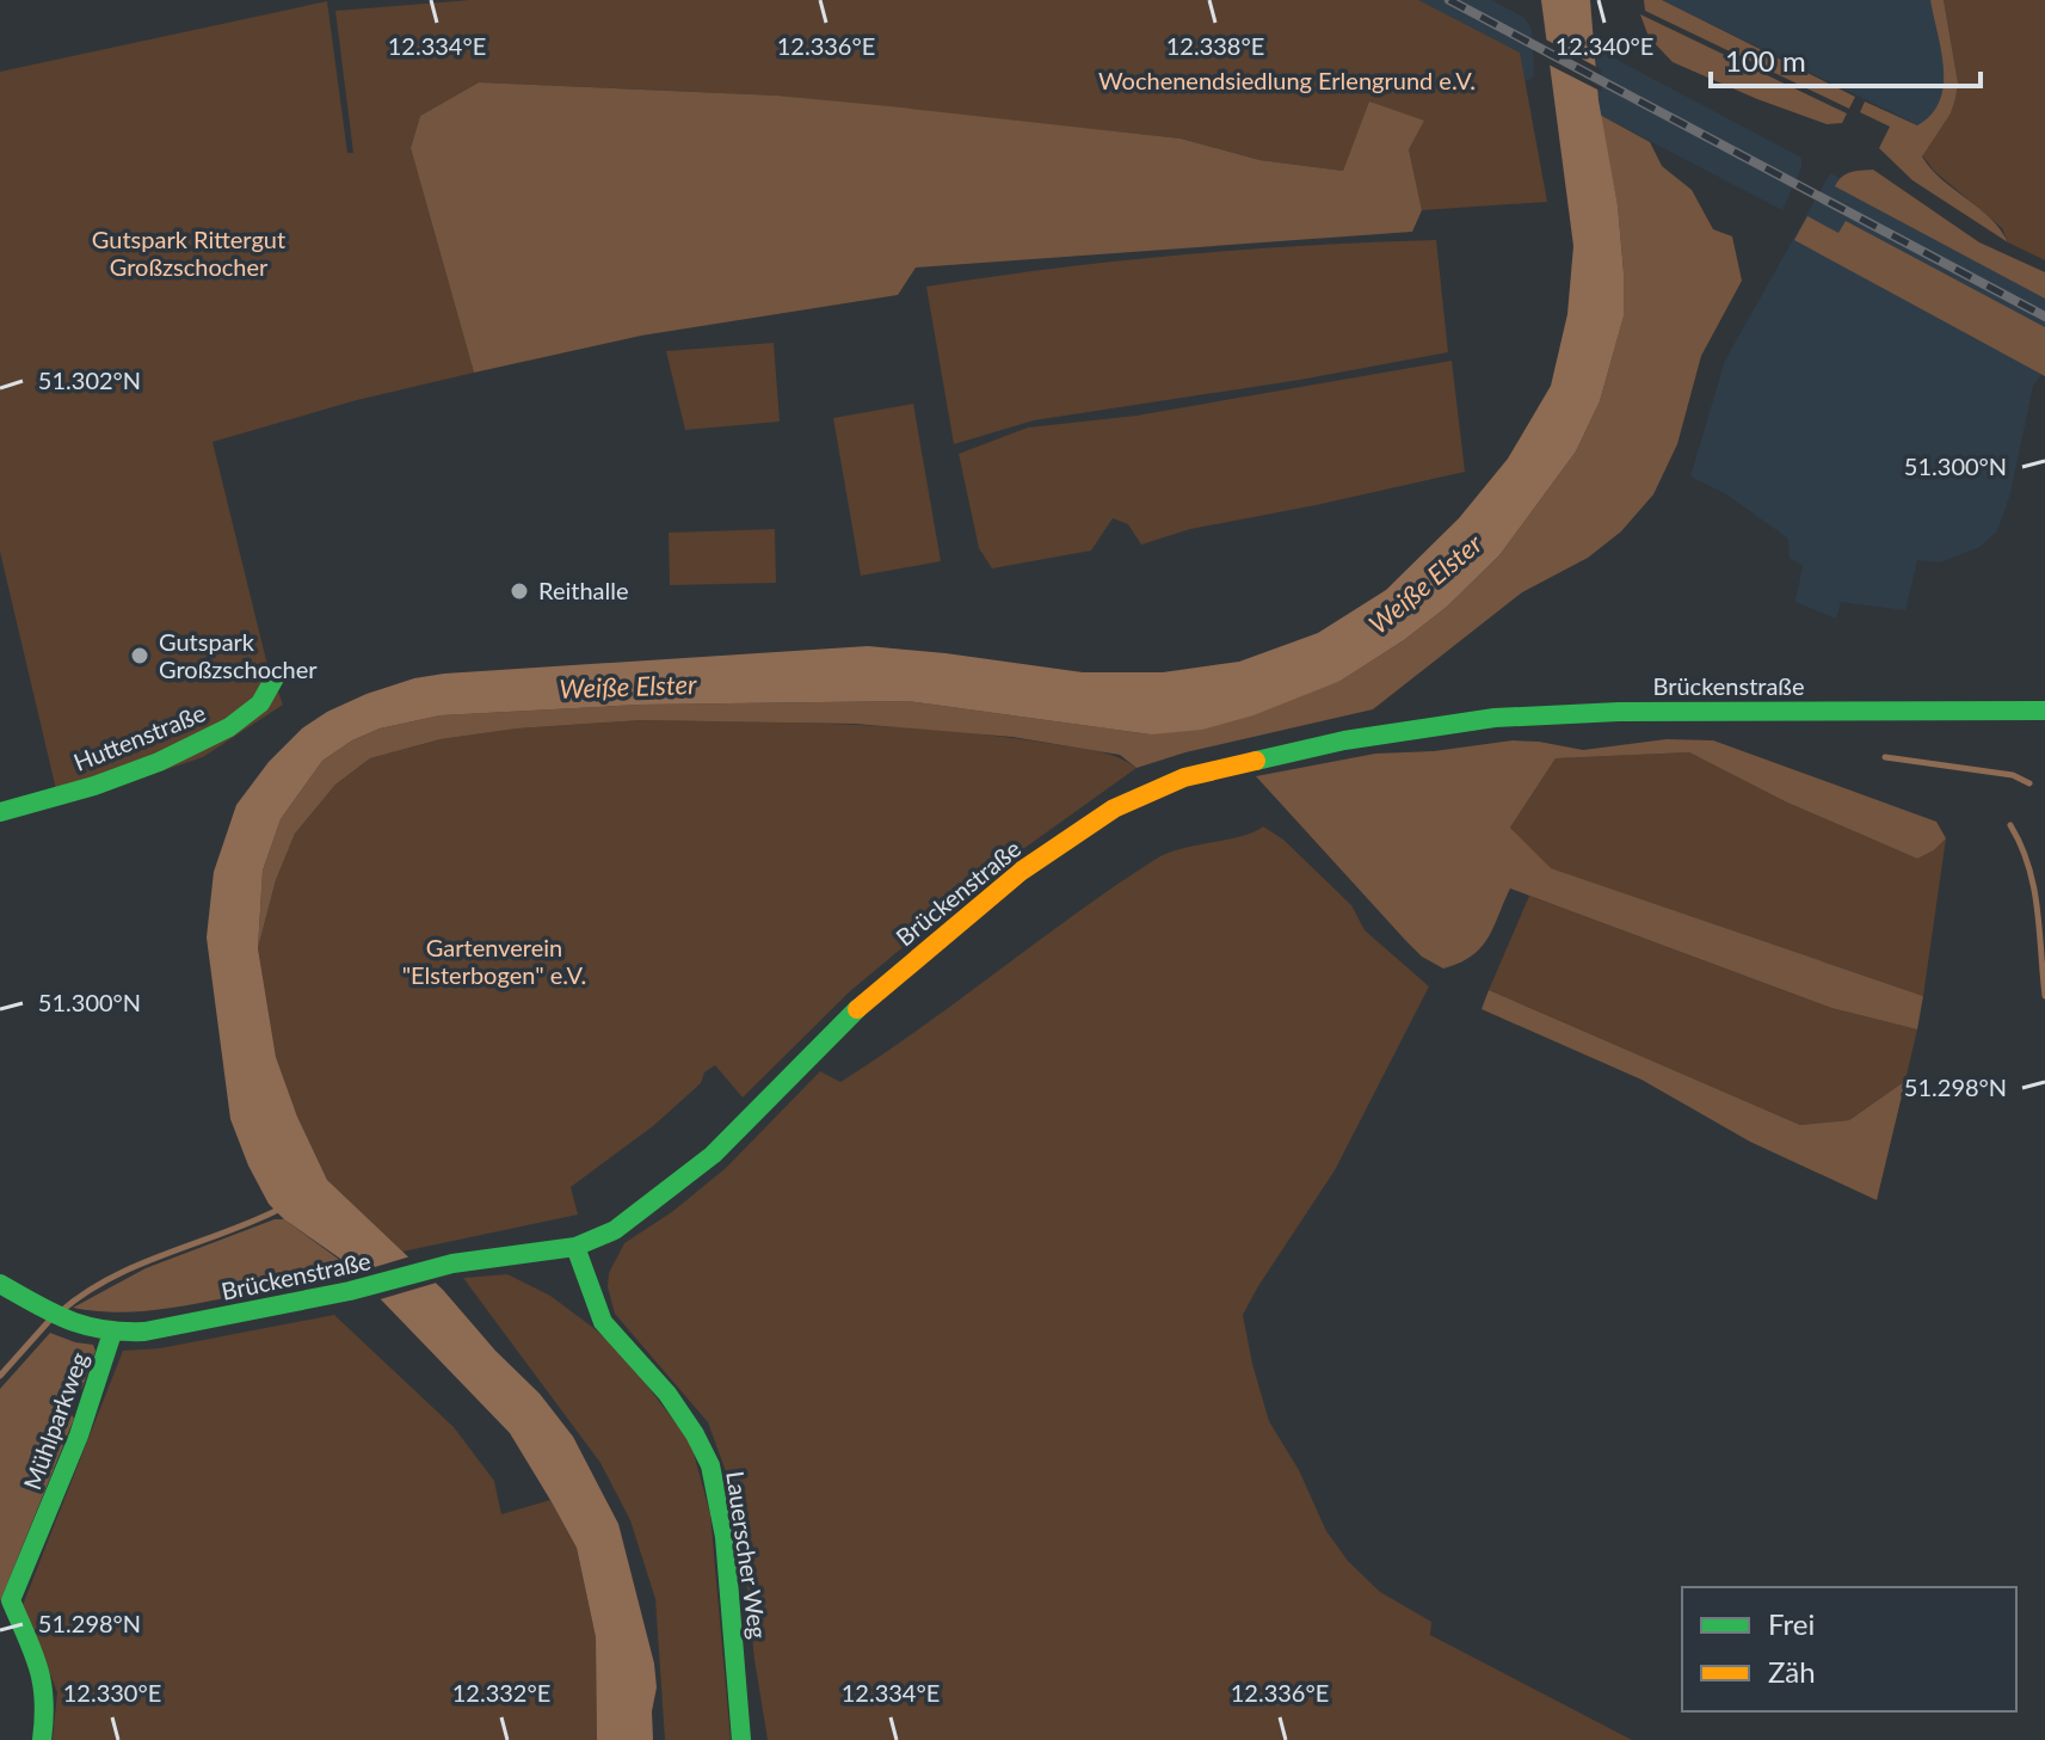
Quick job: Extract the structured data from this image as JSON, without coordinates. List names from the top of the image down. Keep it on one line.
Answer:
{"streets":{"main road":["Brückenstraße","Huttenstraße","Mühlparkweg","Lauerscher Weg"]},"crossings":[["Brückenstraße","Mühlparkweg"],["Brückenstraße","Lauerscher Weg"]],"water":["Weiße Elster"],"parks":["Wochenendsiedlung Erlengrund e.V.","Gutspark Rittergut Großzschocher","Gartenverein \"Elsterbogen\" e.V."],"places":["Reithalle","Gutspark Großzschocher"],"legend":["Frei","Zäh"],"scale_bar":"100 m","coordinates":["12.334°E","12.336°E","12.338°E","12.340°E","51.302°N","51.300°N","51.298°N","12.330°E","12.332°E"]}
